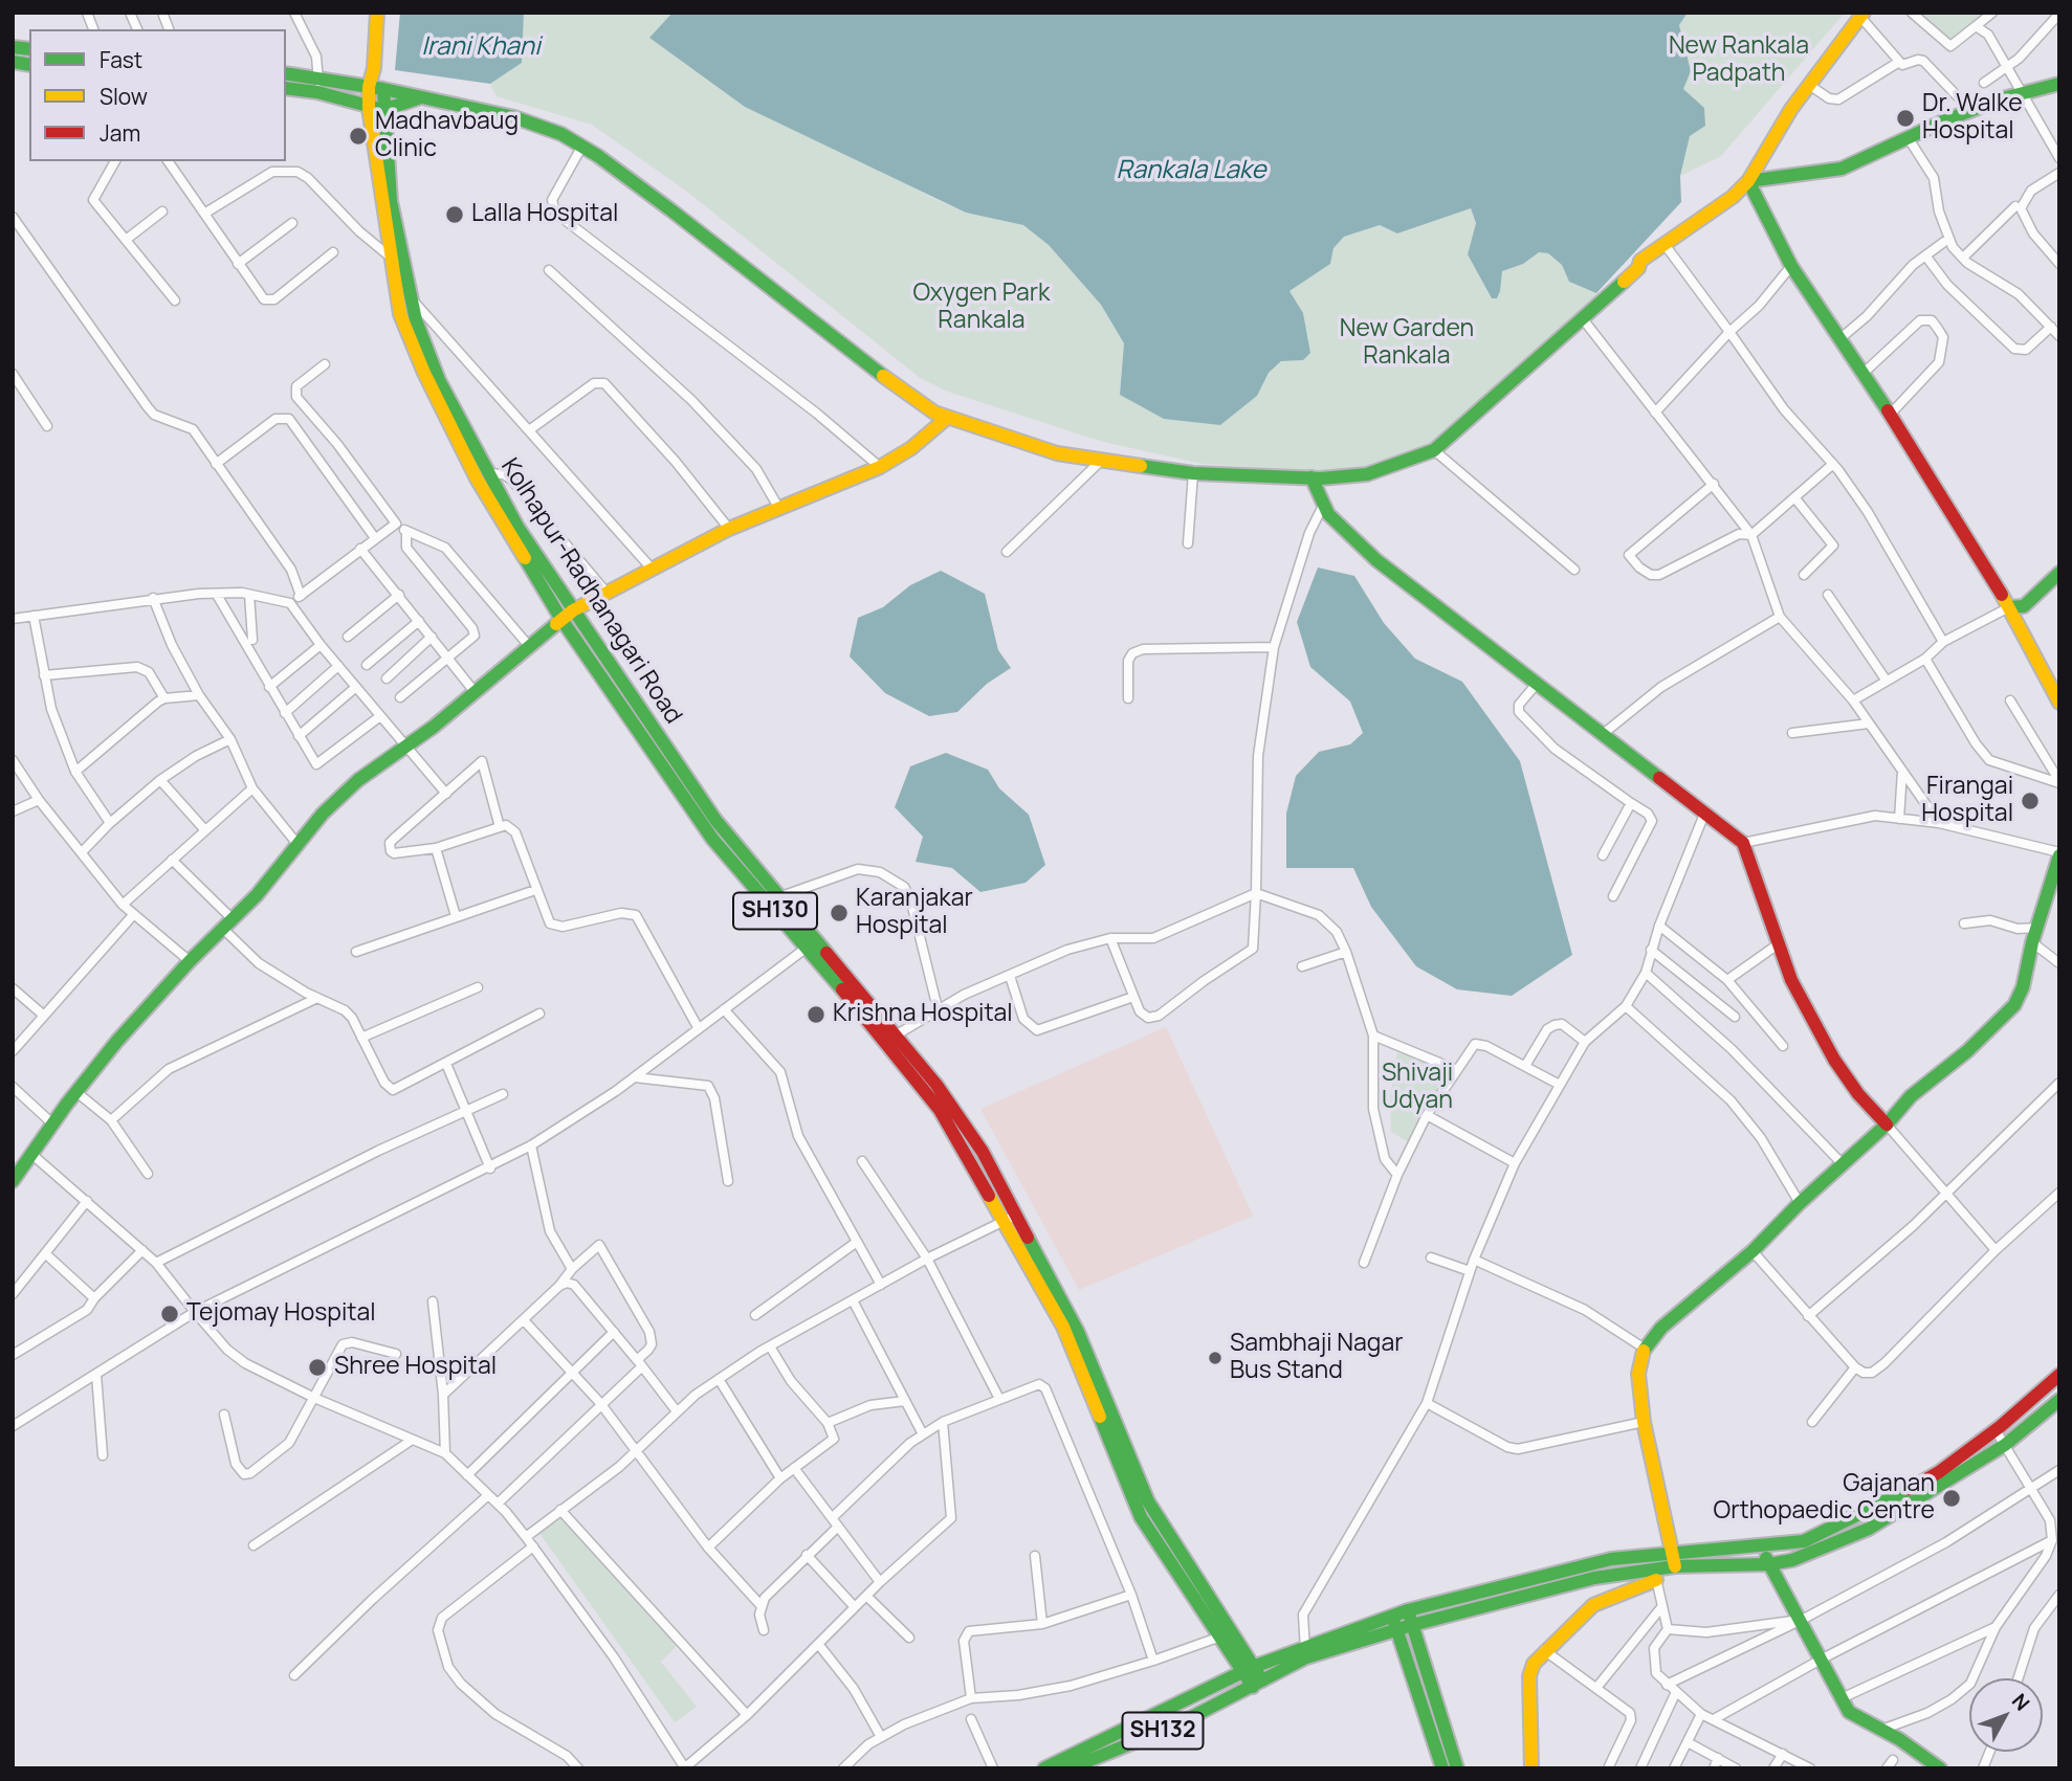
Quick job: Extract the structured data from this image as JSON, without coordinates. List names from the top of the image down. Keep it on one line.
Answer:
{"streets":{"main road":["Kolhapur-Radhanagari Road","SH130","SH132"]},"crossings":[["Kolhapur-Radhanagari Road","SH130"],["SH130","SH132"]],"water":["Irani Khani","Rankala Lake"],"parks":["New Rankala Padpath","Oxygen Park Rankala","New Garden Rankala","Shivaji Udyan"],"places":["Dr. Walke Hospital","Madhavbaug Clinic","Lalla Hospital","Firangai Hospital","Karanjakar Hospital","Krishna Hospital","Tejomay Hospital","Sambhaji Nagar Bus Stand","Shree Hospital","Gajanan Orthopaedic Centre"],"legend":["Fast","Slow","Jam"],"north":"top right"}
